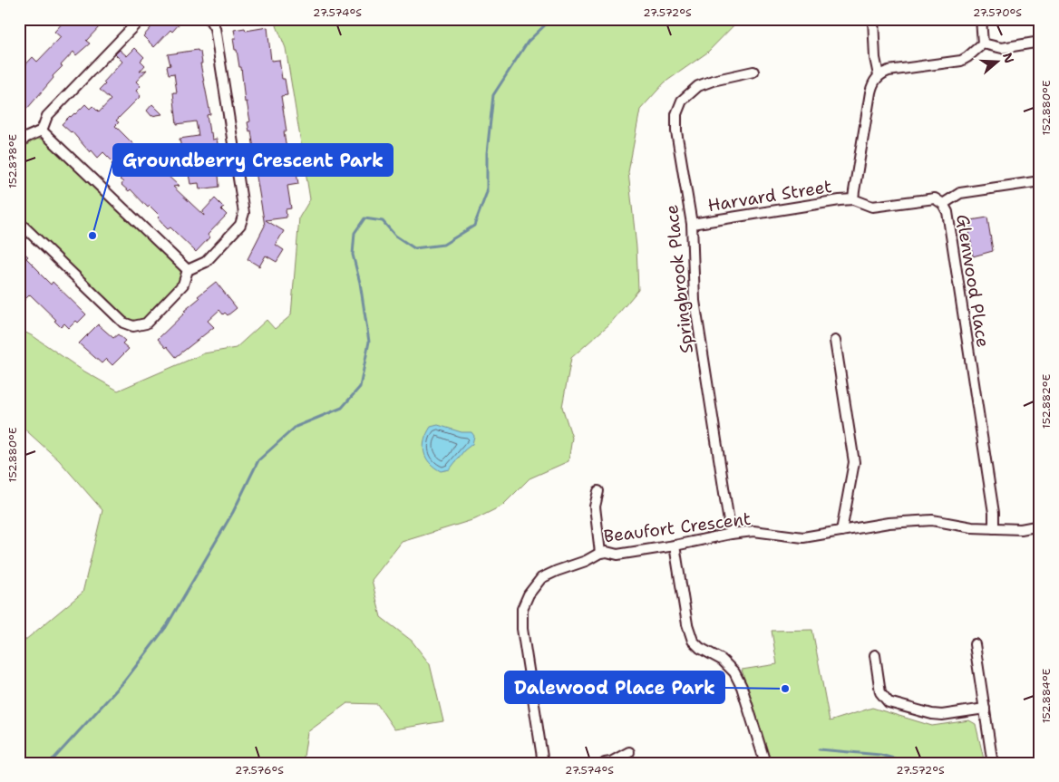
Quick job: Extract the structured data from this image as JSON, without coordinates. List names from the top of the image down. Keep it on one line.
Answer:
{"streets":{"street":["Harvard Street","Springbrook Place","Glenwood Place","Beaufort Crescent"]},"crossings":[["Harvard Street","Springbrook Place"],["Harvard Street","Glenwood Place"],["Springbrook Place","Beaufort Crescent"],["Glenwood Place","Beaufort Crescent"]],"places":["Groundberry Crescent Park","Dalewood Place Park"],"north":"right","coordinates":["27.574°S","27.572°S","27.570°S","152.880°E","152.878°E","152.882°E","152.884°E","27.576°S"]}
